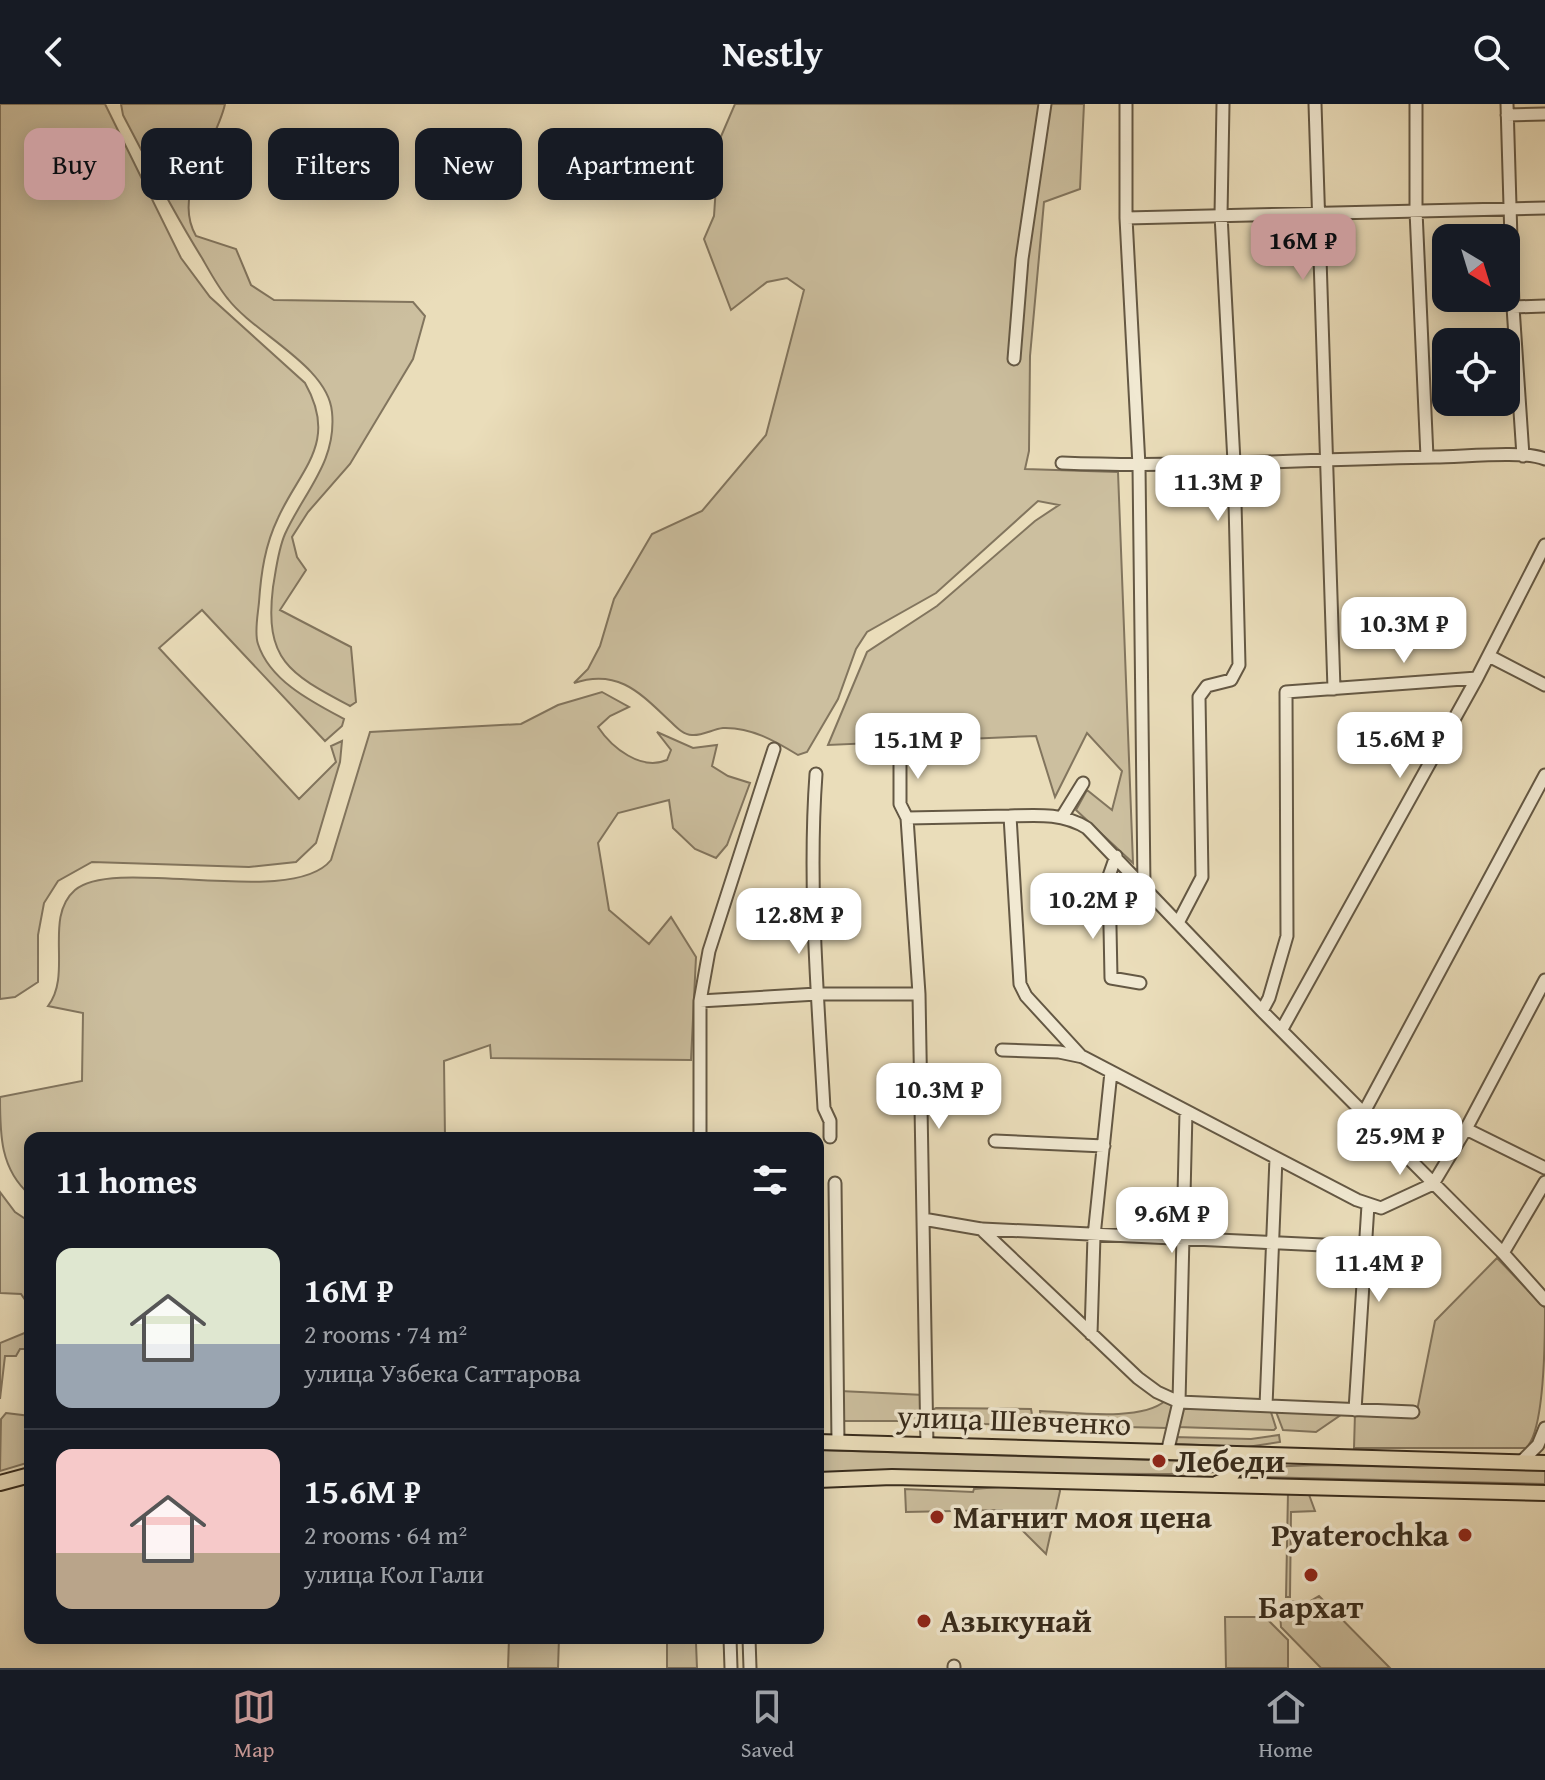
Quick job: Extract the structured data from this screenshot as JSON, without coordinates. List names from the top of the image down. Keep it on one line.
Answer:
{"streets":{"main road":["улица Шевченко"]},"places":["Лебеди","Магнит моя цена","Pyaterochka","Бархат","Азыкунай"],"north":"bottom right","page":{"header":"Nestly","chip":["Buy","Rent","Filters","New","Apartment"],"price":["16M ₽","11.3M ₽","10.3M ₽","15.6M ₽","15.1M ₽","10.2M ₽","12.8M ₽","10.3M ₽","25.9M ₽","9.6M ₽","11.4M ₽"],"heading":"11 homes","list":[{"name":"16M ₽","note":"2 rooms · 74 m² · улица Узбека Саттарова"},{"name":"15.6M ₽","note":"2 rooms · 64 m² · улица Кол Гали"}],"tabs":["Map","Saved","Home"]}}
